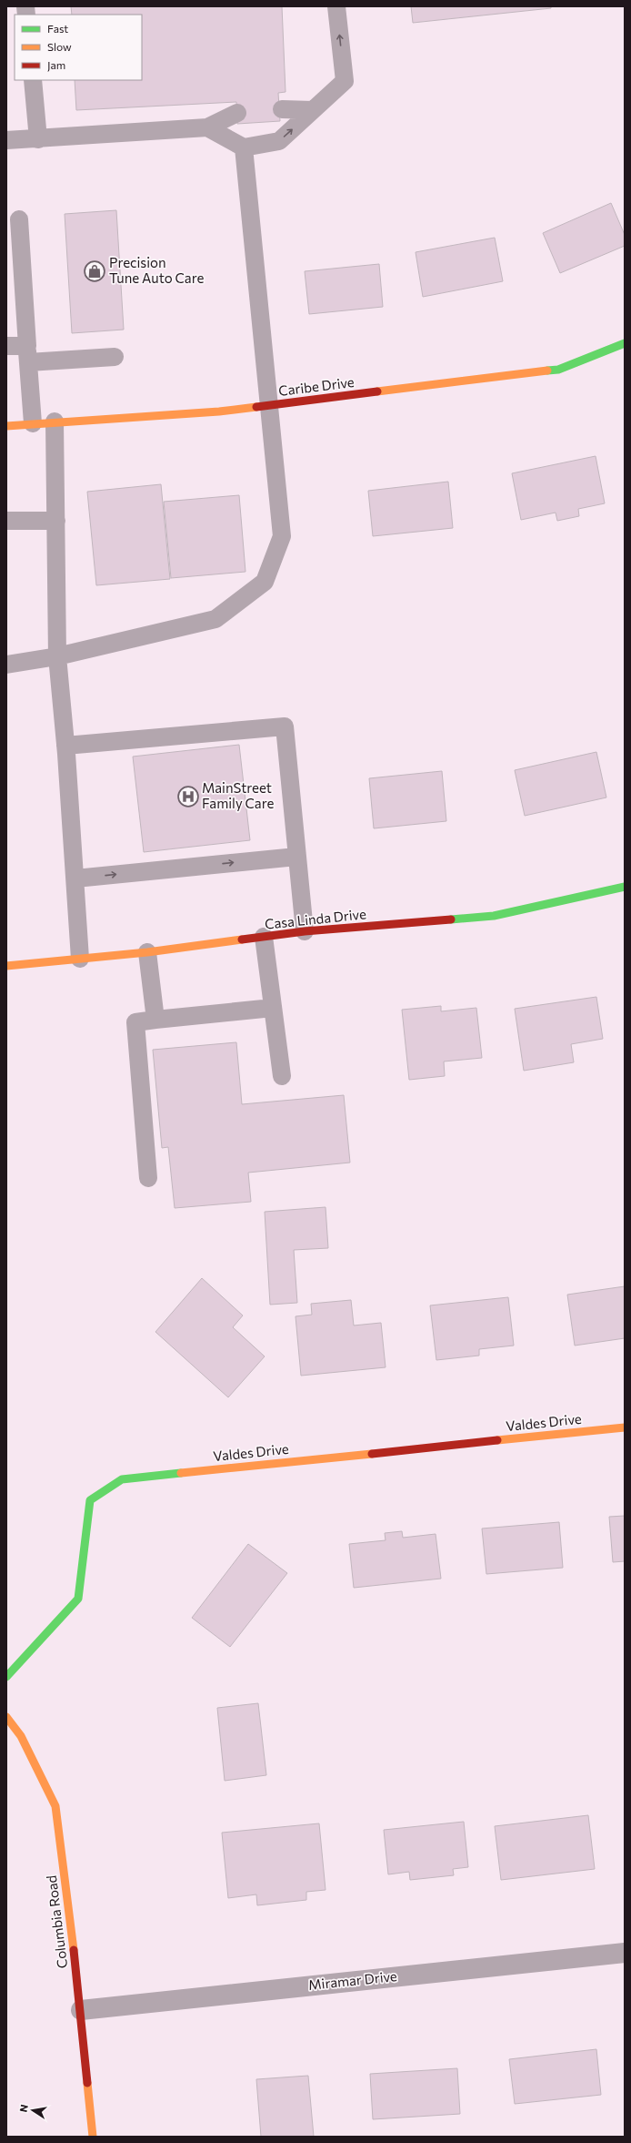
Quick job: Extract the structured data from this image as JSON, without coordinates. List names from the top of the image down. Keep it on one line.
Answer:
{"streets":{"street":["Caribe Drive","Casa Linda Drive","Valdes Drive","Columbia Road","Miramar Drive"]},"crossings":[["Columbia Road","Miramar Drive"]],"places":{"shop":["Precision Tune Auto Care"],"hospital":["MainStreet Family Care"]},"legend":["Fast","Slow","Jam"],"north":"left"}
